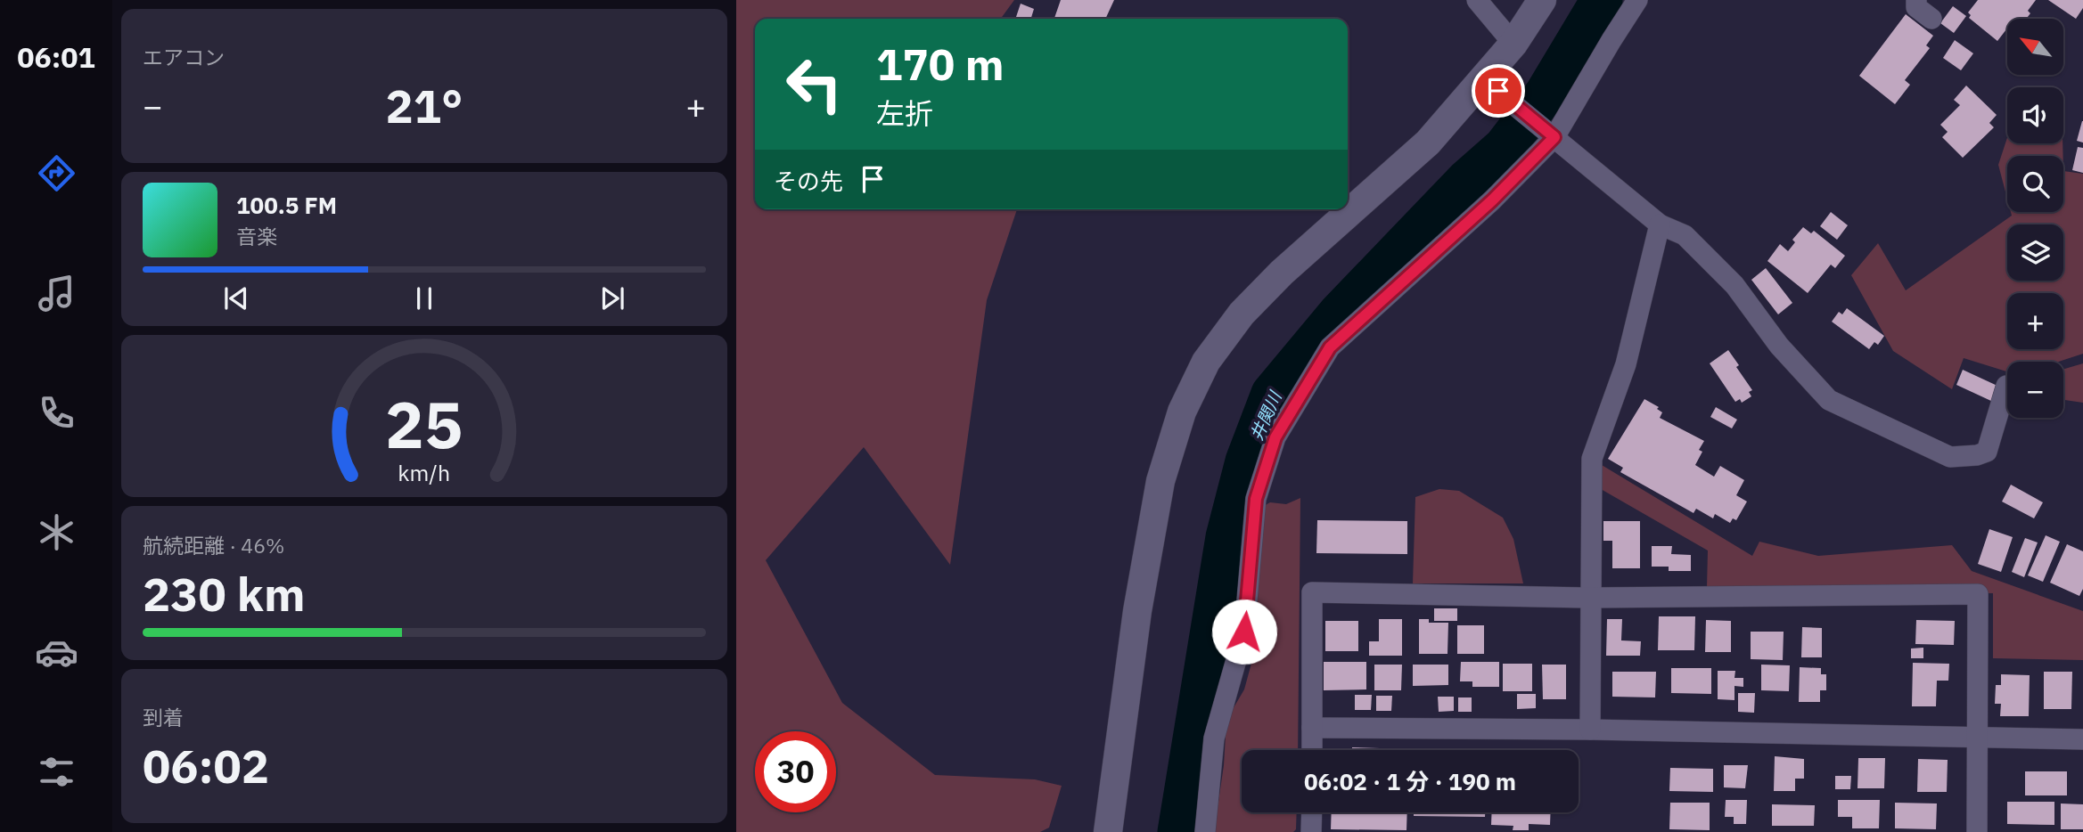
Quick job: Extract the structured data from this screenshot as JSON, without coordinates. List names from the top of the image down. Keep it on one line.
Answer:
{"water":["井関川"],"north":"top left","page":{"tabs":"06:01","tile":["エアコン",["航続距離 · 46%","230 km"],["到着","06:02"]],"map_buttons":["+","−"],"turn":["170 m","左折"],"heat":["−","21°","+"],"then":"その先","song":["100.5 FM","音楽"],"limit":"30","trip":"06:02 · 1 分 · 190 m","gauge":["25","km/h"]}}
